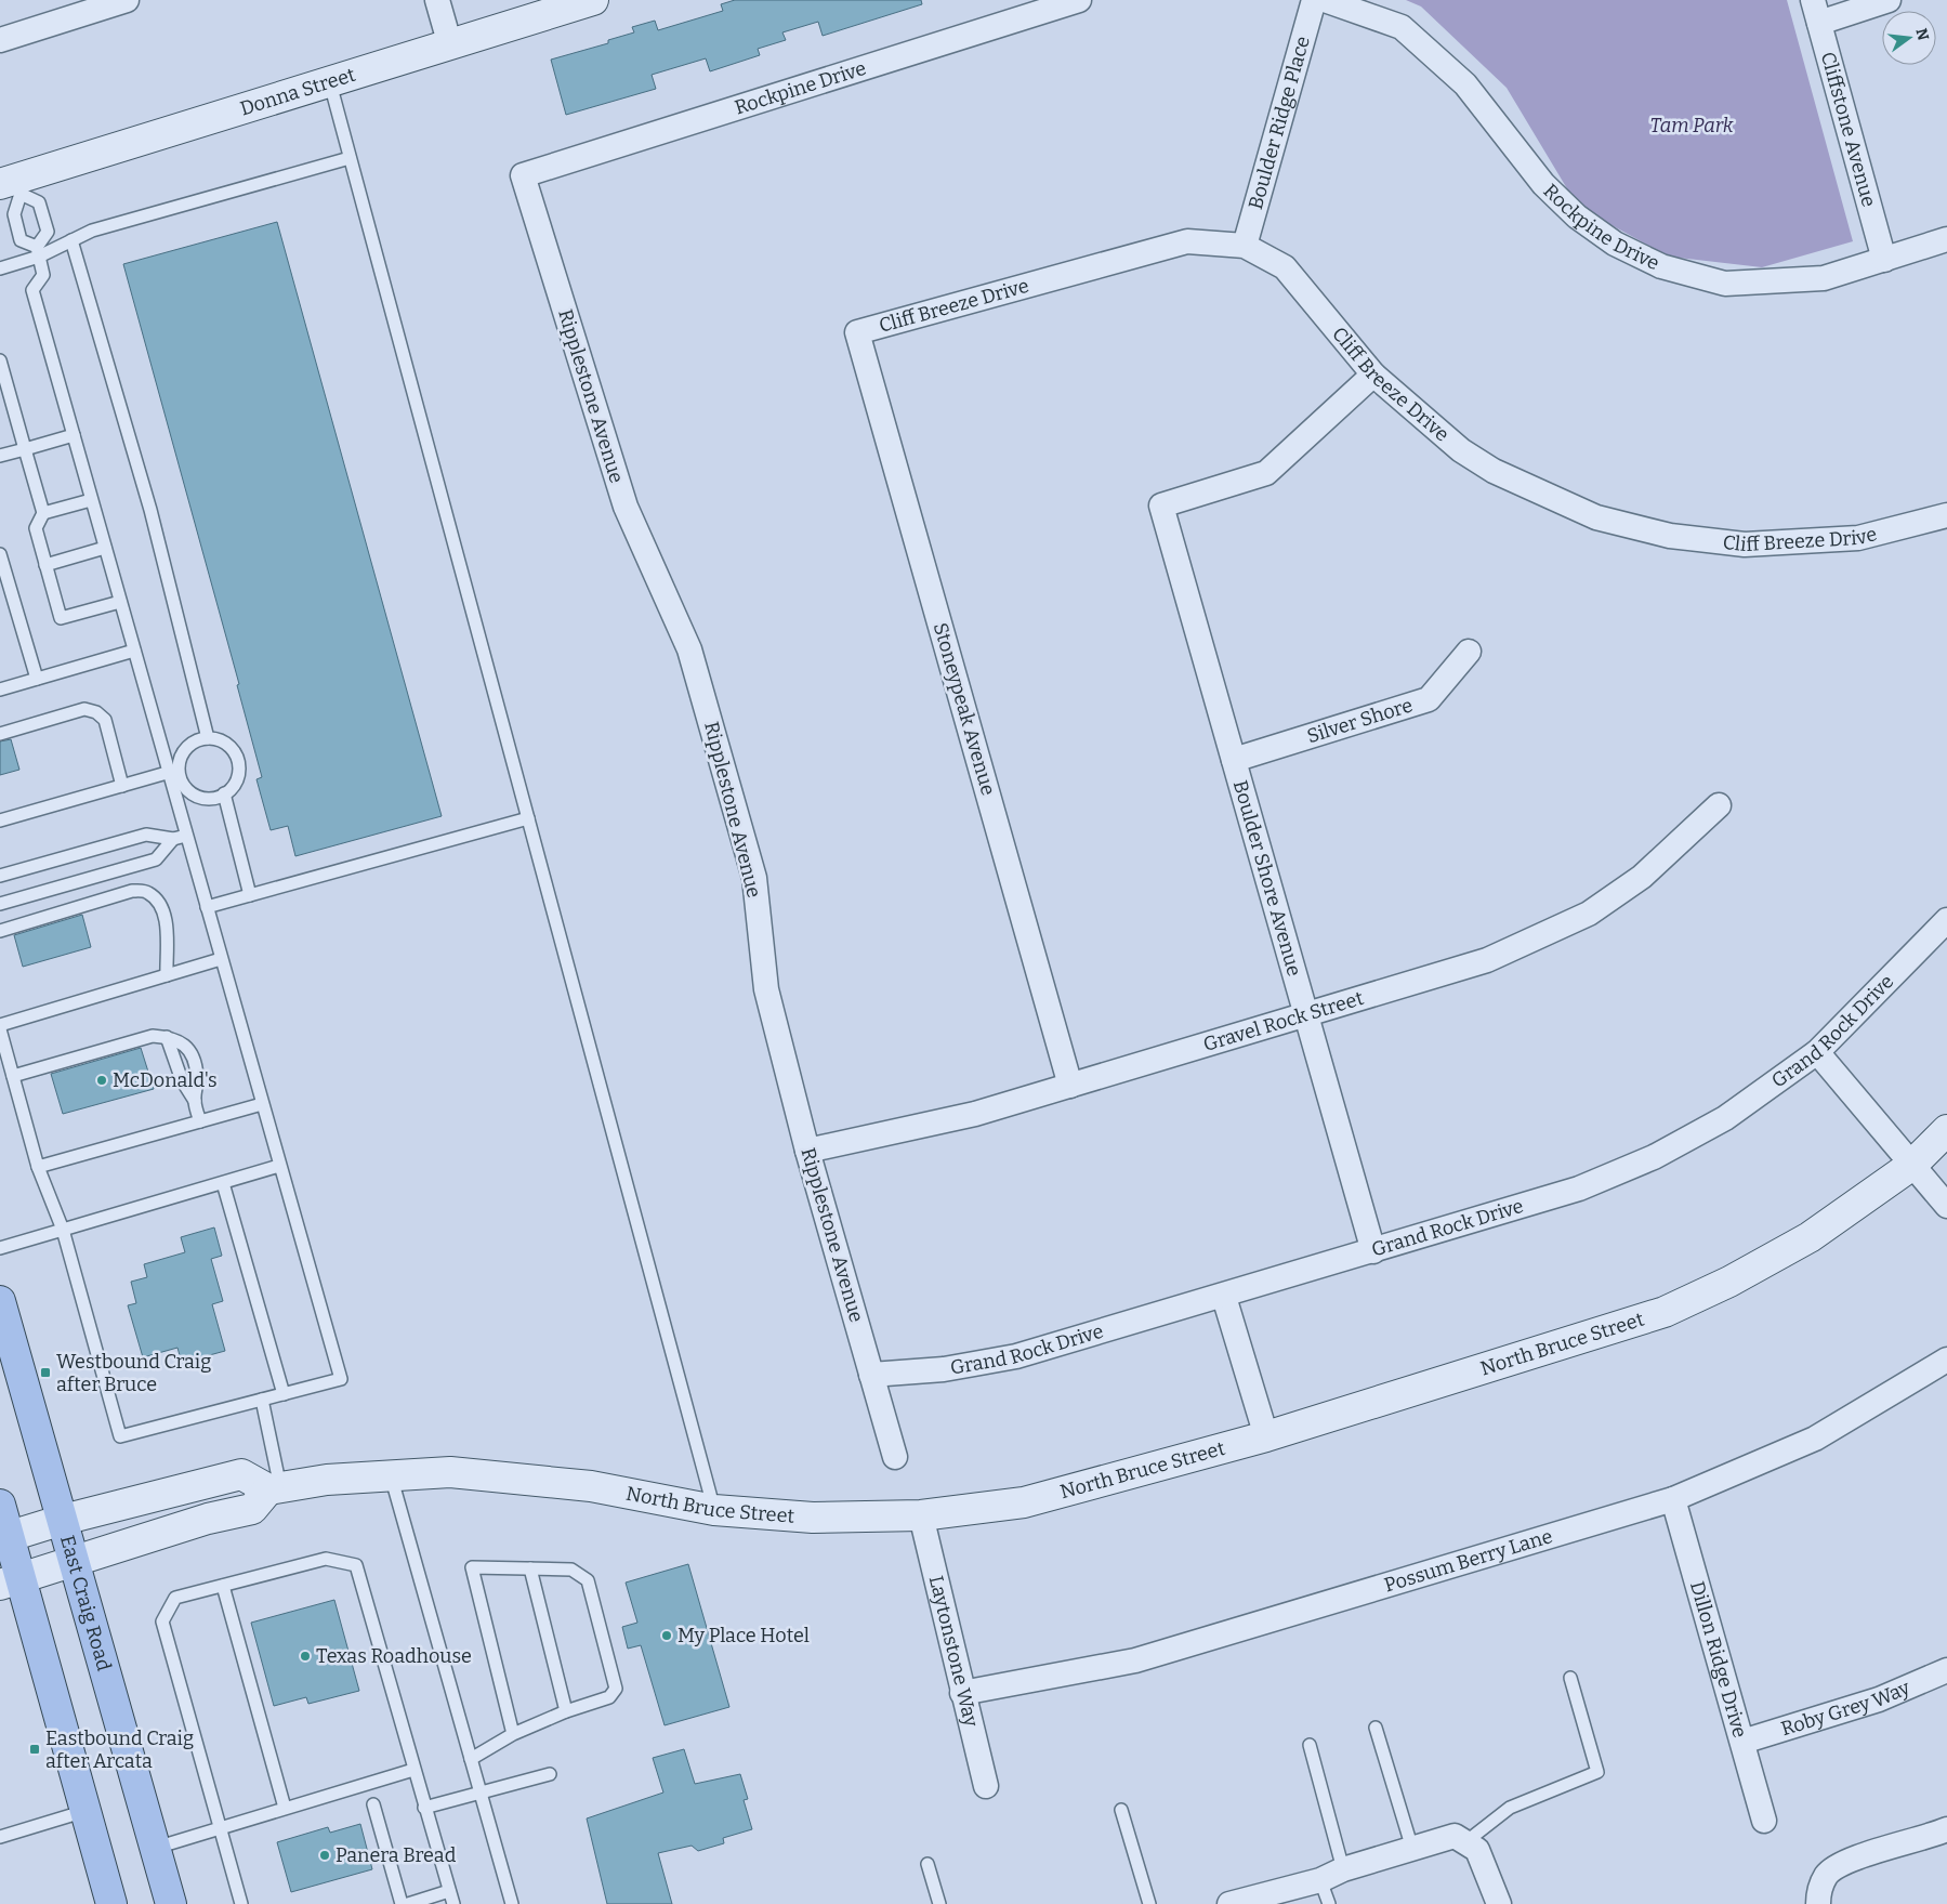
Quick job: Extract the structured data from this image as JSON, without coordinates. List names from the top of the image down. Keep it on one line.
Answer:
{"streets":{"main road":["East Craig Road"],"street":["Rockpine Drive","Donna Street","Boulder Ridge Place","Cliffstone Avenue","Cliff Breeze Drive","Ripplestone Avenue","Stoneypeak Avenue","Silver Shore","Boulder Shore Avenue","Gravel Rock Street","Grand Rock Drive","North Bruce Street","Possum Berry Lane","Laytonstone Way","Dillon Ridge Drive","Roby Grey Way"]},"crossings":[["Rockpine Drive","Cliffstone Avenue"],["Rockpine Drive","Ripplestone Avenue"],["Boulder Ridge Place","Cliff Breeze Drive"],["Cliff Breeze Drive","Stoneypeak Avenue"],["Cliff Breeze Drive","Boulder Shore Avenue"],["Ripplestone Avenue","Gravel Rock Street"],["Ripplestone Avenue","Grand Rock Drive"],["Stoneypeak Avenue","Gravel Rock Street"],["Silver Shore","Boulder Shore Avenue"],["Boulder Shore Avenue","Gravel Rock Street"],["Boulder Shore Avenue","Grand Rock Drive"],["North Bruce Street","Laytonstone Way"],["Possum Berry Lane","Laytonstone Way"],["Possum Berry Lane","Dillon Ridge Drive"],["Dillon Ridge Drive","Roby Grey Way"]],"parks":["Tam Park"],"places":{"other":["McDonald's","My Place Hotel","Texas Roadhouse","Panera Bread"],"transit":["Westbound Craig after Bruce","Eastbound Craig after Arcata"]},"north":"right"}
